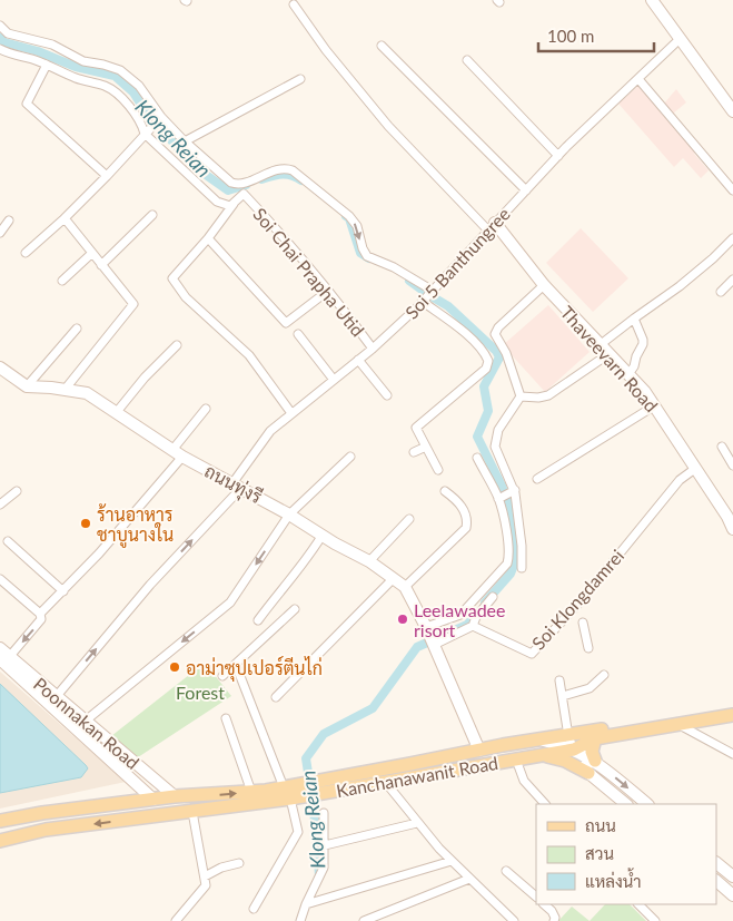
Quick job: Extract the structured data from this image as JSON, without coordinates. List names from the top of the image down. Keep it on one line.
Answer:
{"streets":{"main road":["Kanchanawanit Road"],"street":["Soi 5 Banthungree","Soi Chai Prapha Utid","Thaveevarn Road","ถนนทุ่งรี","Soi Klongdamrei","Poonnakan Road"]},"crossings":[["Soi 5 Banthungree","Soi Chai Prapha Utid"],["Soi 5 Banthungree","Thaveevarn Road"],["Soi 5 Banthungree","ถนนทุ่งรี"],["Soi 5 Banthungree","Poonnakan Road"],["Thaveevarn Road","Soi Klongdamrei"],["ถนนทุ่งรี","Kanchanawanit Road"],["Poonnakan Road","Kanchanawanit Road"]],"water":["Klong Reian"],"parks":["Forest"],"places":["ร้านอาหาร ชาบูนางใน","Leelawadee risort","อาม่าซุปเปอร์ตีนไก่"],"legend":["ถนน","สวน","แหล่งน้ำ"],"scale_bar":"100 m"}
